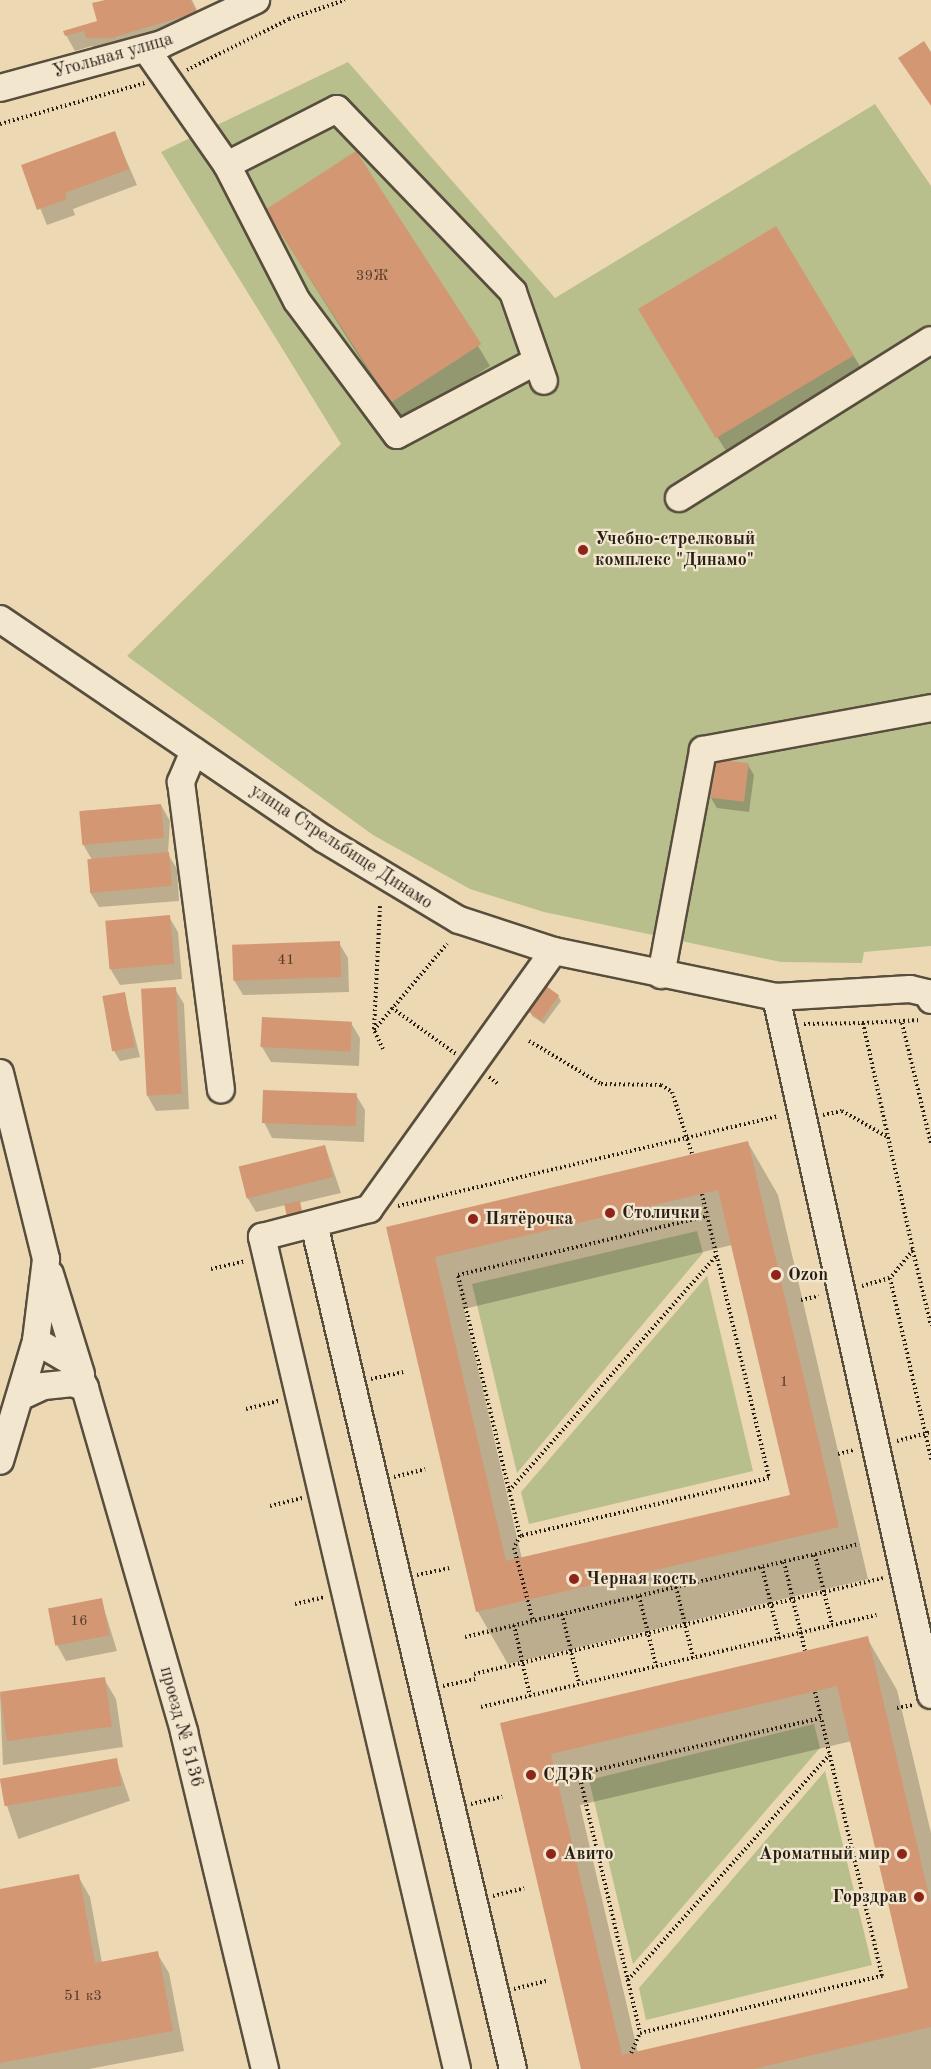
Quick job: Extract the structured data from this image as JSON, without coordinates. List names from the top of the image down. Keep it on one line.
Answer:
{"streets":{"street":["Угольная улица","улица Стрельбище Динамо","проезд № 5136"]},"places":["Учебно-стрелковый комплекс \"Динамо\"","Столички","Пятёрочка","Ozon","Черная кость","СДЭК","Авито","Ароматный мир","Горздрав"],"house_numbers":["39Ж","41","1","16","51 к3"]}
